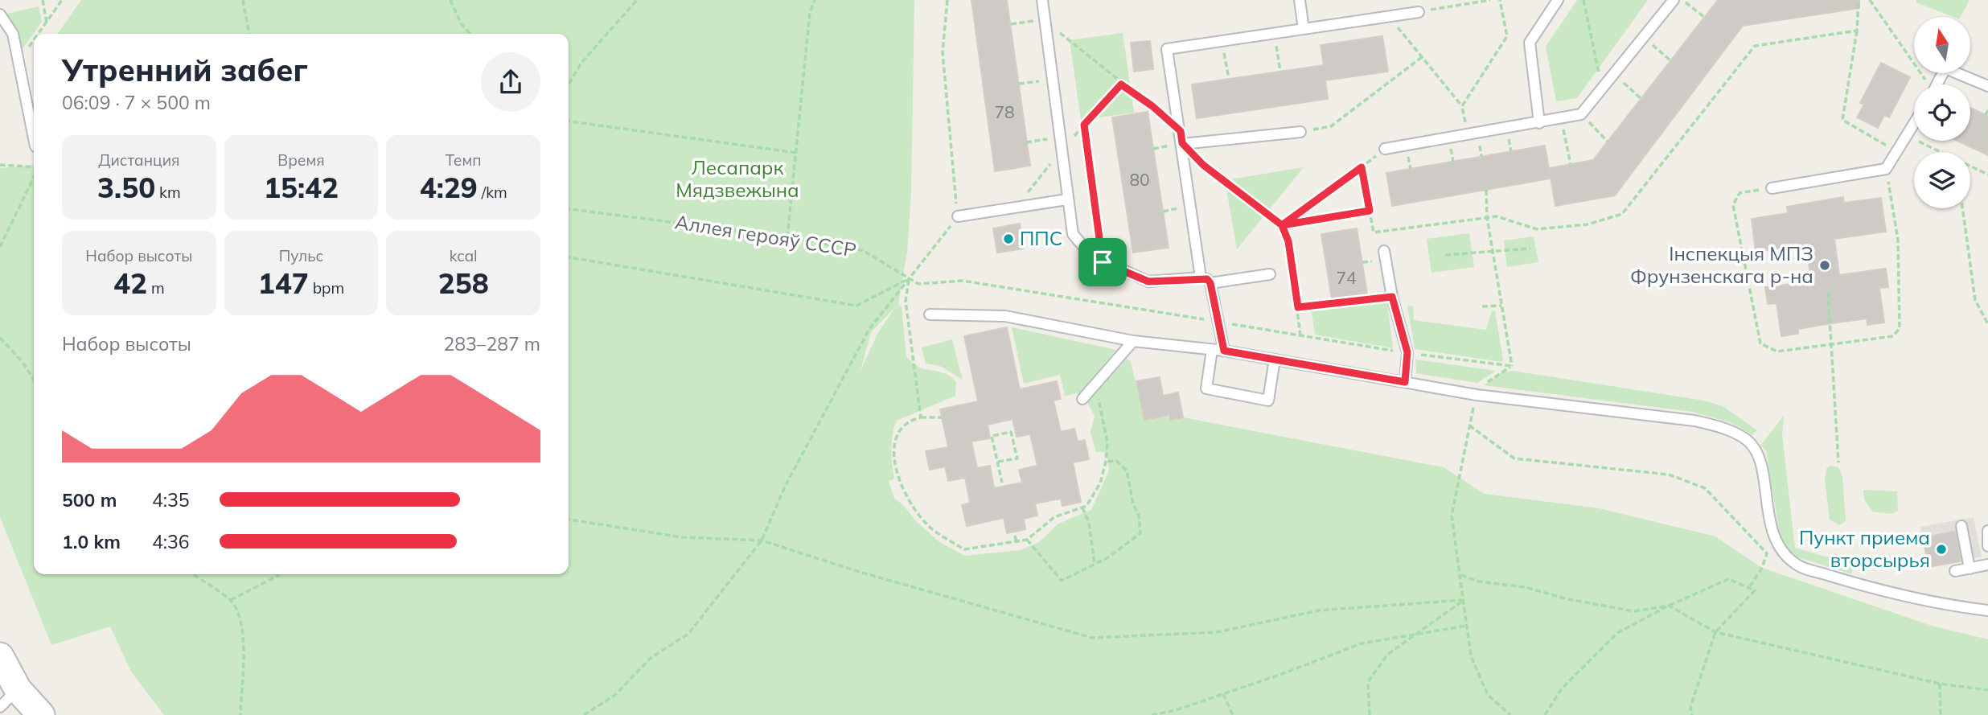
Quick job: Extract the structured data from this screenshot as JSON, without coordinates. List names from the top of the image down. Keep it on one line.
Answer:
{"streets":{"path":["Аллея герояў СССР"]},"parks":["Лесапарк Мядзвежына"],"places":["ППС","Інспекцыя МПЗ Фрунзенскага р-на","Пункт приема вторсырья"],"house_numbers":["78","80","74"],"north":"top","page":{"heading":["Утренний забег","06:09 · 7 × 500 m"],"stats":[["Дистанция","3.50 km"],["Время","15:42"],["Темп","4:29 /km"],["Набор высоты","42 m"],["Пульс","147 bpm"],["kcal","258"]],"chart":["Набор высоты","283–287 m"],"list":[{"name":"500 m","note":"4:35"},{"name":"1.0 km","note":"4:36"}]}}
